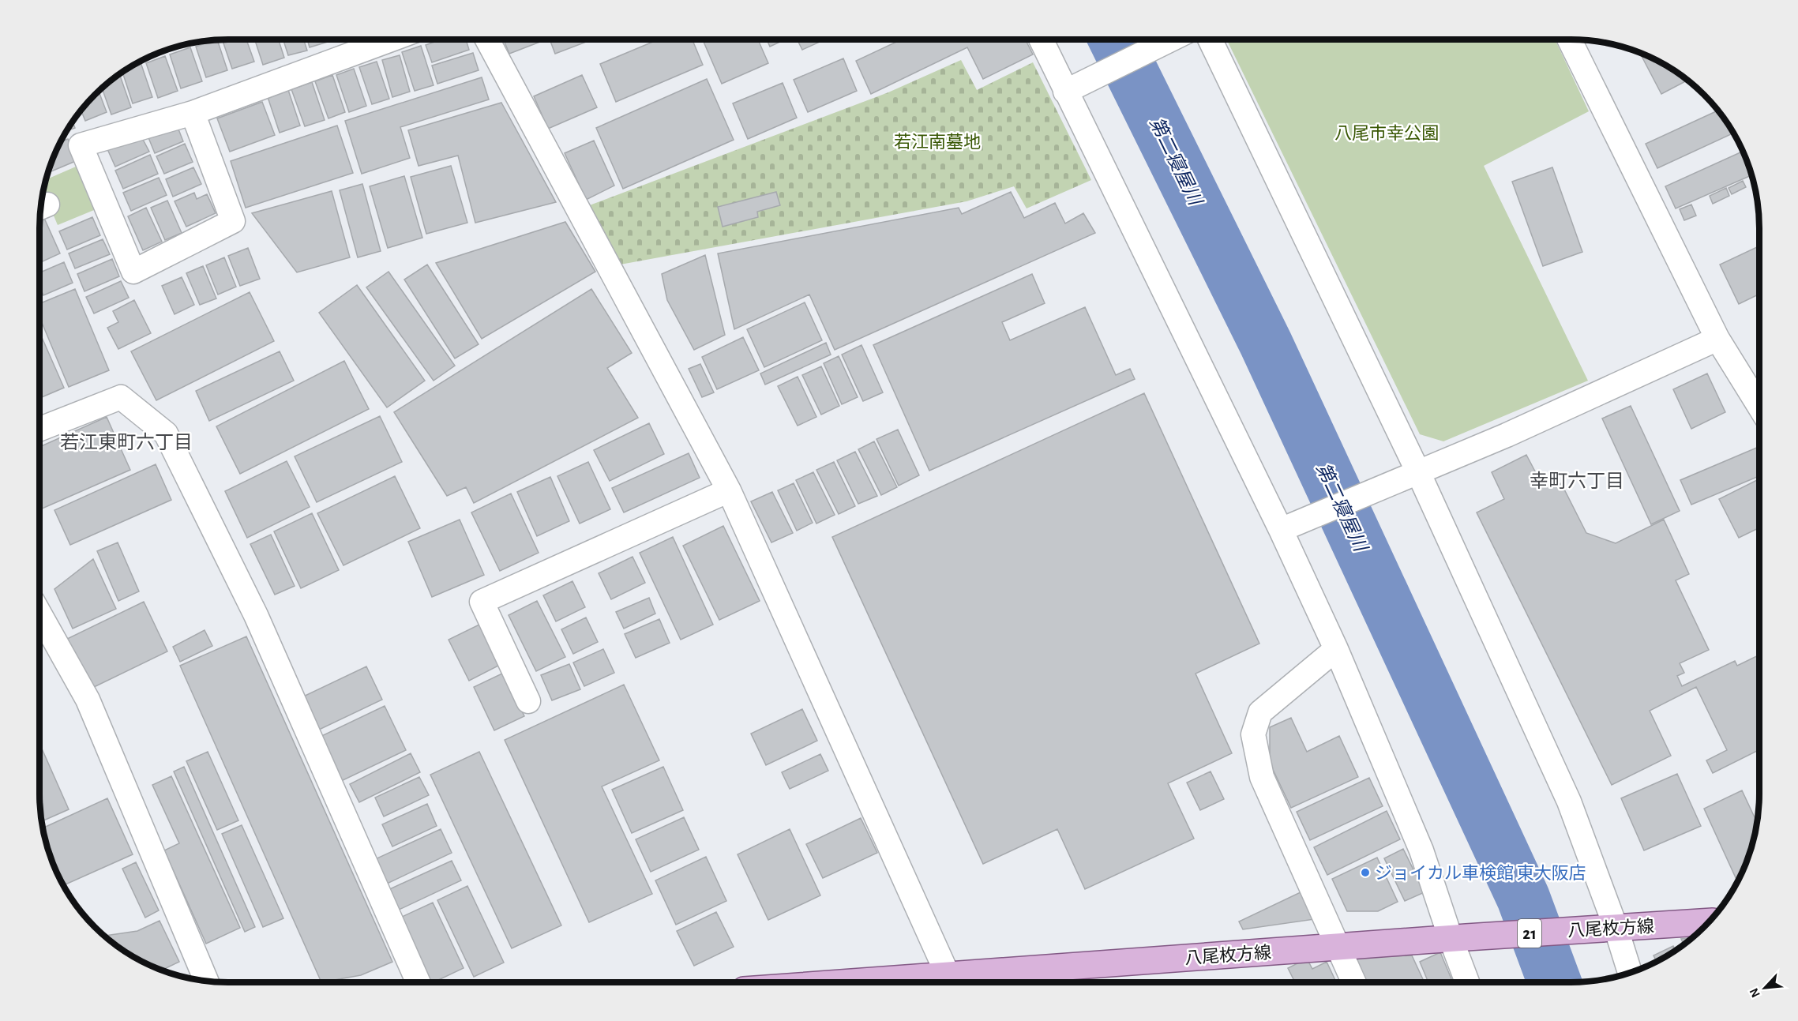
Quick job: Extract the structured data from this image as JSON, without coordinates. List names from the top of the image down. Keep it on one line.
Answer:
{"streets":{"main road":["八尾枚方線","21"]},"districts":["若江東町六丁目","幸町六丁目"],"water":["第二寝屋川"],"parks":["八尾市幸公園","若江南墓地"],"places":["ジョイカル車検館 東大阪店"],"north":"bottom left"}
